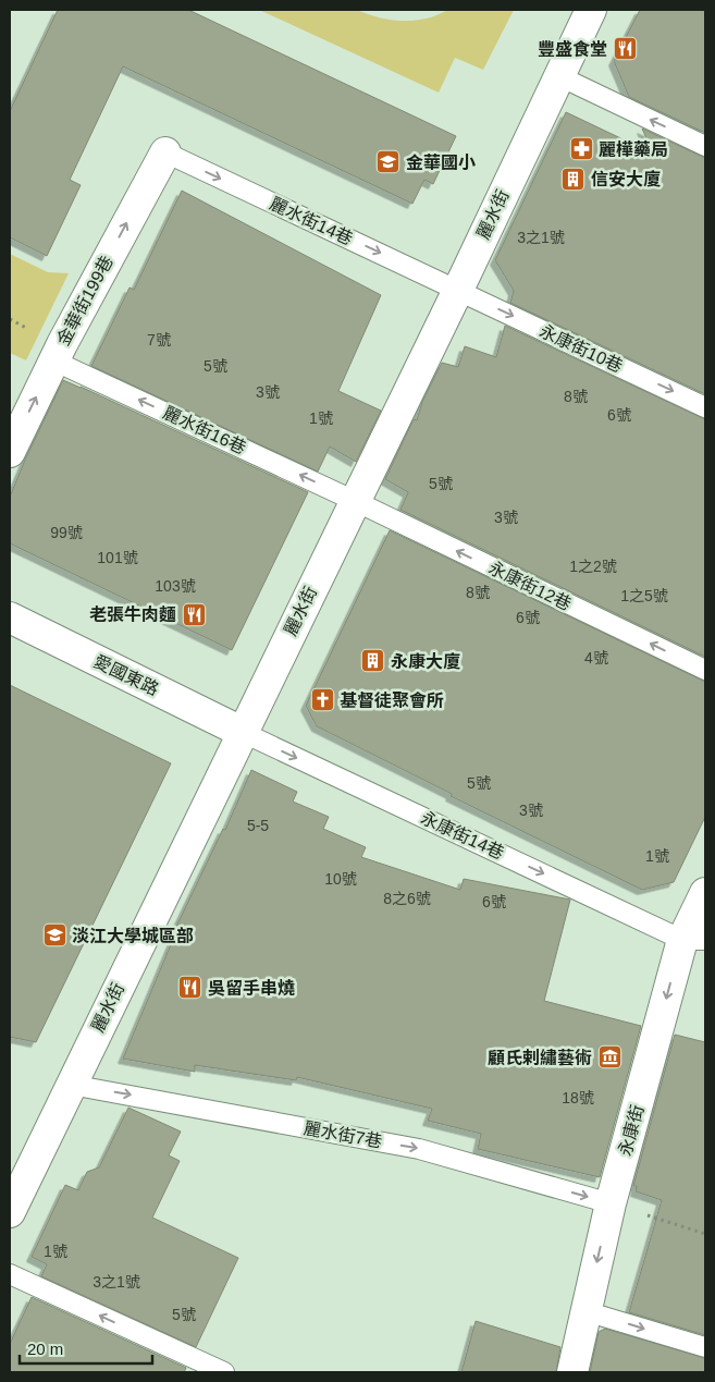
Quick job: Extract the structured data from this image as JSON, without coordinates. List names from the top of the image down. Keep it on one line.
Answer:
{"streets":{"street":["麗水街","金華街199巷","愛國東路","永康街"],"lane":["麗水街14巷","永康街10巷","麗水街16巷","永康街12巷","永康街14巷","麗水街7巷"]},"crossings":[["麗水街","麗水街14巷"],["麗水街","永康街10巷"],["麗水街","麗水街16巷"],["麗水街","永康街12巷"],["麗水街","愛國東路"],["麗水街","永康街14巷"],["麗水街","麗水街7巷"],["麗水街14巷","金華街199巷"],["麗水街14巷","永康街10巷"],["金華街199巷","麗水街16巷"],["麗水街16巷","永康街12巷"],["愛國東路","永康街14巷"],["永康街14巷","永康街"],["永康街","麗水街7巷"]],"one_way":["麗水街14巷","金華街199巷","永康街10巷","麗水街16巷","永康街12巷","永康街14巷","永康街","麗水街7巷"],"places":{"restaurant":["豐盛食堂","老張牛肉麵","吳留手串燒"],"pharmacy":["麗樺藥局"],"school or university":["金華國小","淡江大學城區部"],"building":["信安大廈","永康大廈"],"church":["基督徒聚會所"],"museum":["顧氏剌繡藝術"]},"house_numbers":["3之1號","7號","5號","3號","8號","6號","1號","5號","3號","99號","101號","1之2號","103號","8號","1之5號","6號","4號","5號","3號","5-5","1號","10號","8之6號","6號","18號","1號","3之1號","5號"],"scale_bar":"20 m"}
